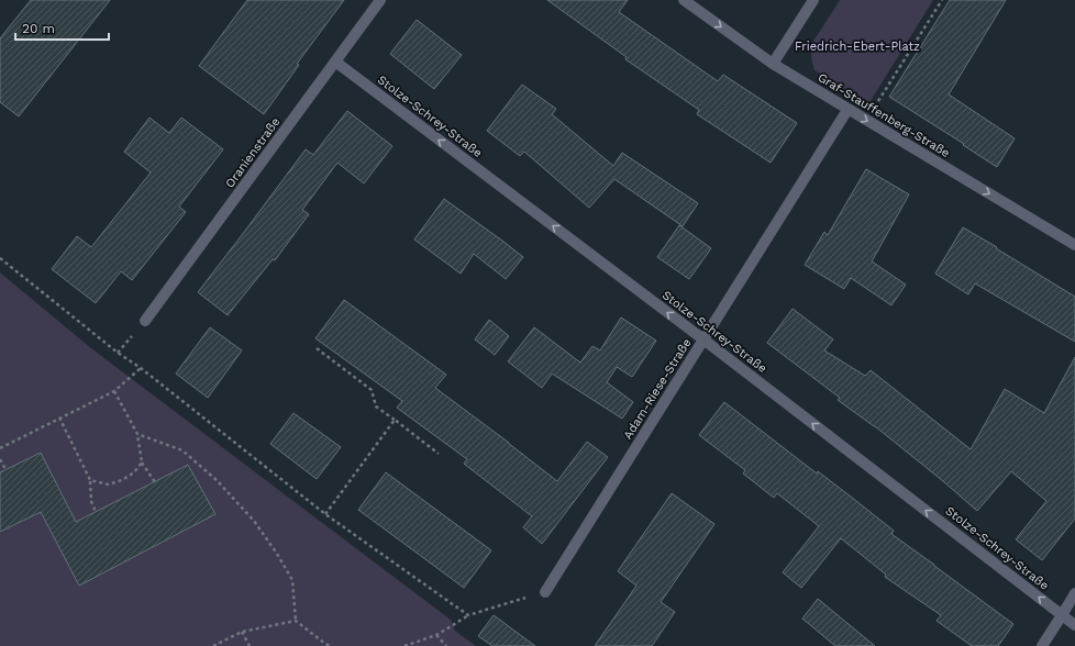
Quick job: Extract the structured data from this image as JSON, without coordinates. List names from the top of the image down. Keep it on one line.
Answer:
{"streets":{"street":["Graf-Stauffenberg-Straße","Stolze-Schrey-Straße","Oranienstraße","Adam-Riese-Straße"]},"crossings":[["Graf-Stauffenberg-Straße","Adam-Riese-Straße"],["Stolze-Schrey-Straße","Oranienstraße"],["Stolze-Schrey-Straße","Adam-Riese-Straße"]],"one_way":["Graf-Stauffenberg-Straße","Stolze-Schrey-Straße"],"parks":["Friedrich-Ebert-Platz"],"scale_bar":"20 m"}
